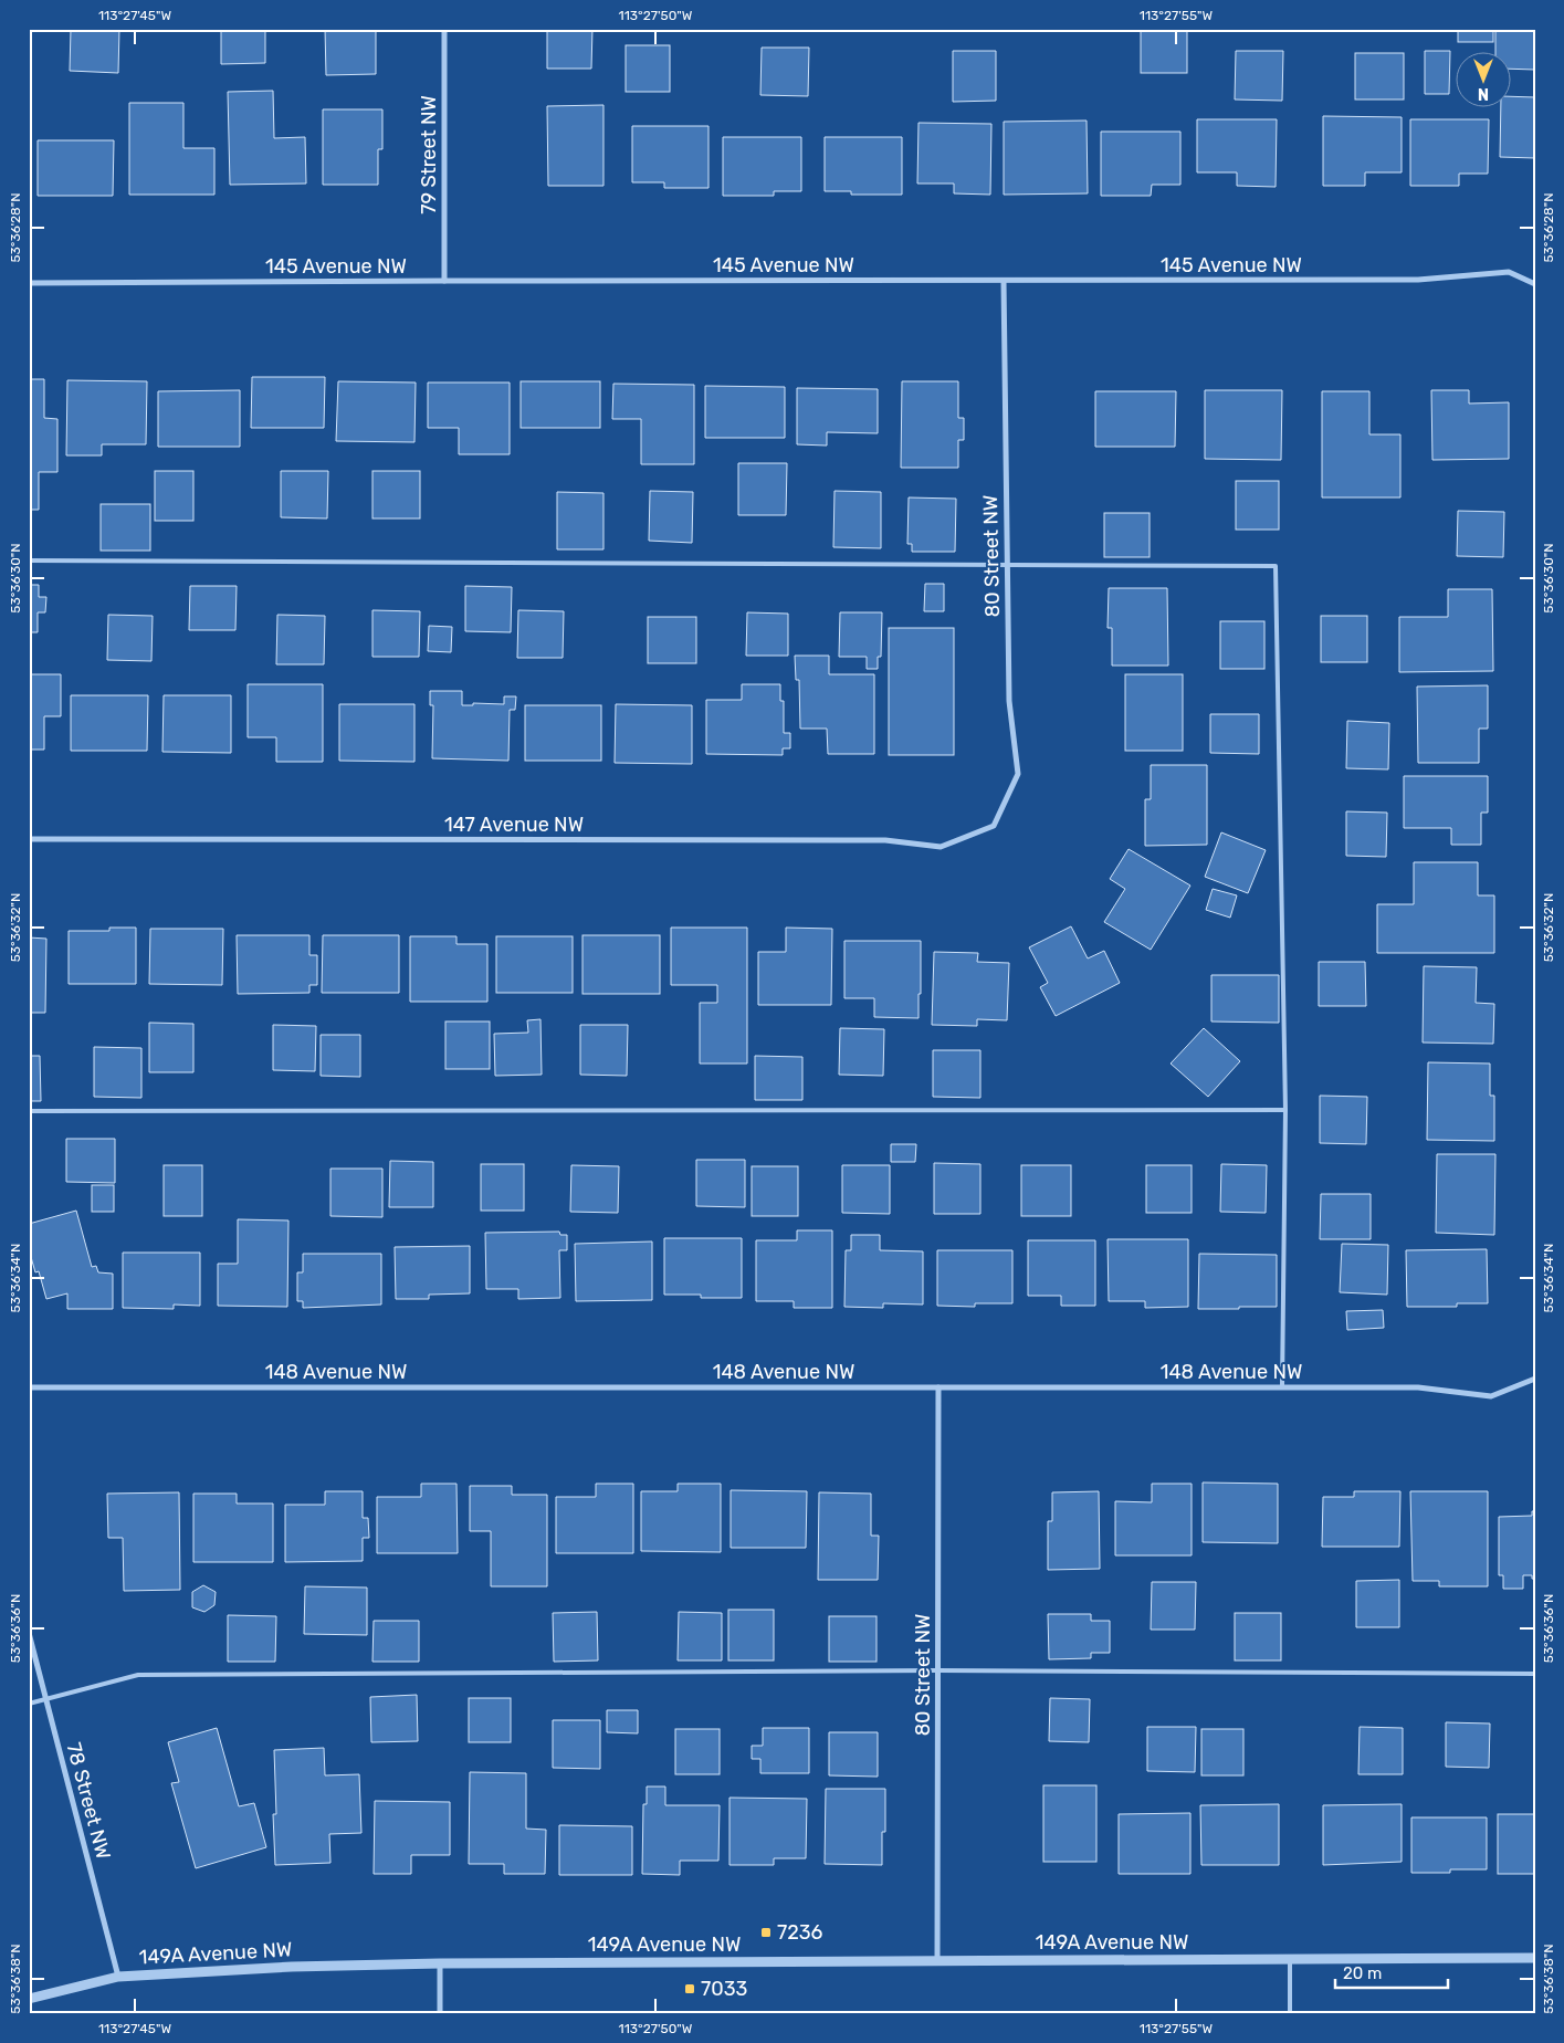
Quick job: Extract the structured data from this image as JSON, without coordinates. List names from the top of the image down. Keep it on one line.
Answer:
{"streets":{"street":["79 Street NW","145 Avenue NW","80 Street NW","147 Avenue NW","148 Avenue NW","78 Street NW","149A Avenue NW"]},"crossings":[["79 Street NW","145 Avenue NW"],["145 Avenue NW","80 Street NW"],["80 Street NW","147 Avenue NW"],["80 Street NW","148 Avenue NW"],["80 Street NW","149A Avenue NW"],["78 Street NW","149A Avenue NW"]],"places":{"transit":["7236","7033"]},"scale_bar":"20 m","north":"bottom","coordinates":["113°27'45\"W","113°27'50\"W","113°27'55\"W","53°36'28\"N","53°36'30\"N","53°36'32\"N","53°36'34\"N","53°36'36\"N","53°36'38\"N"]}
